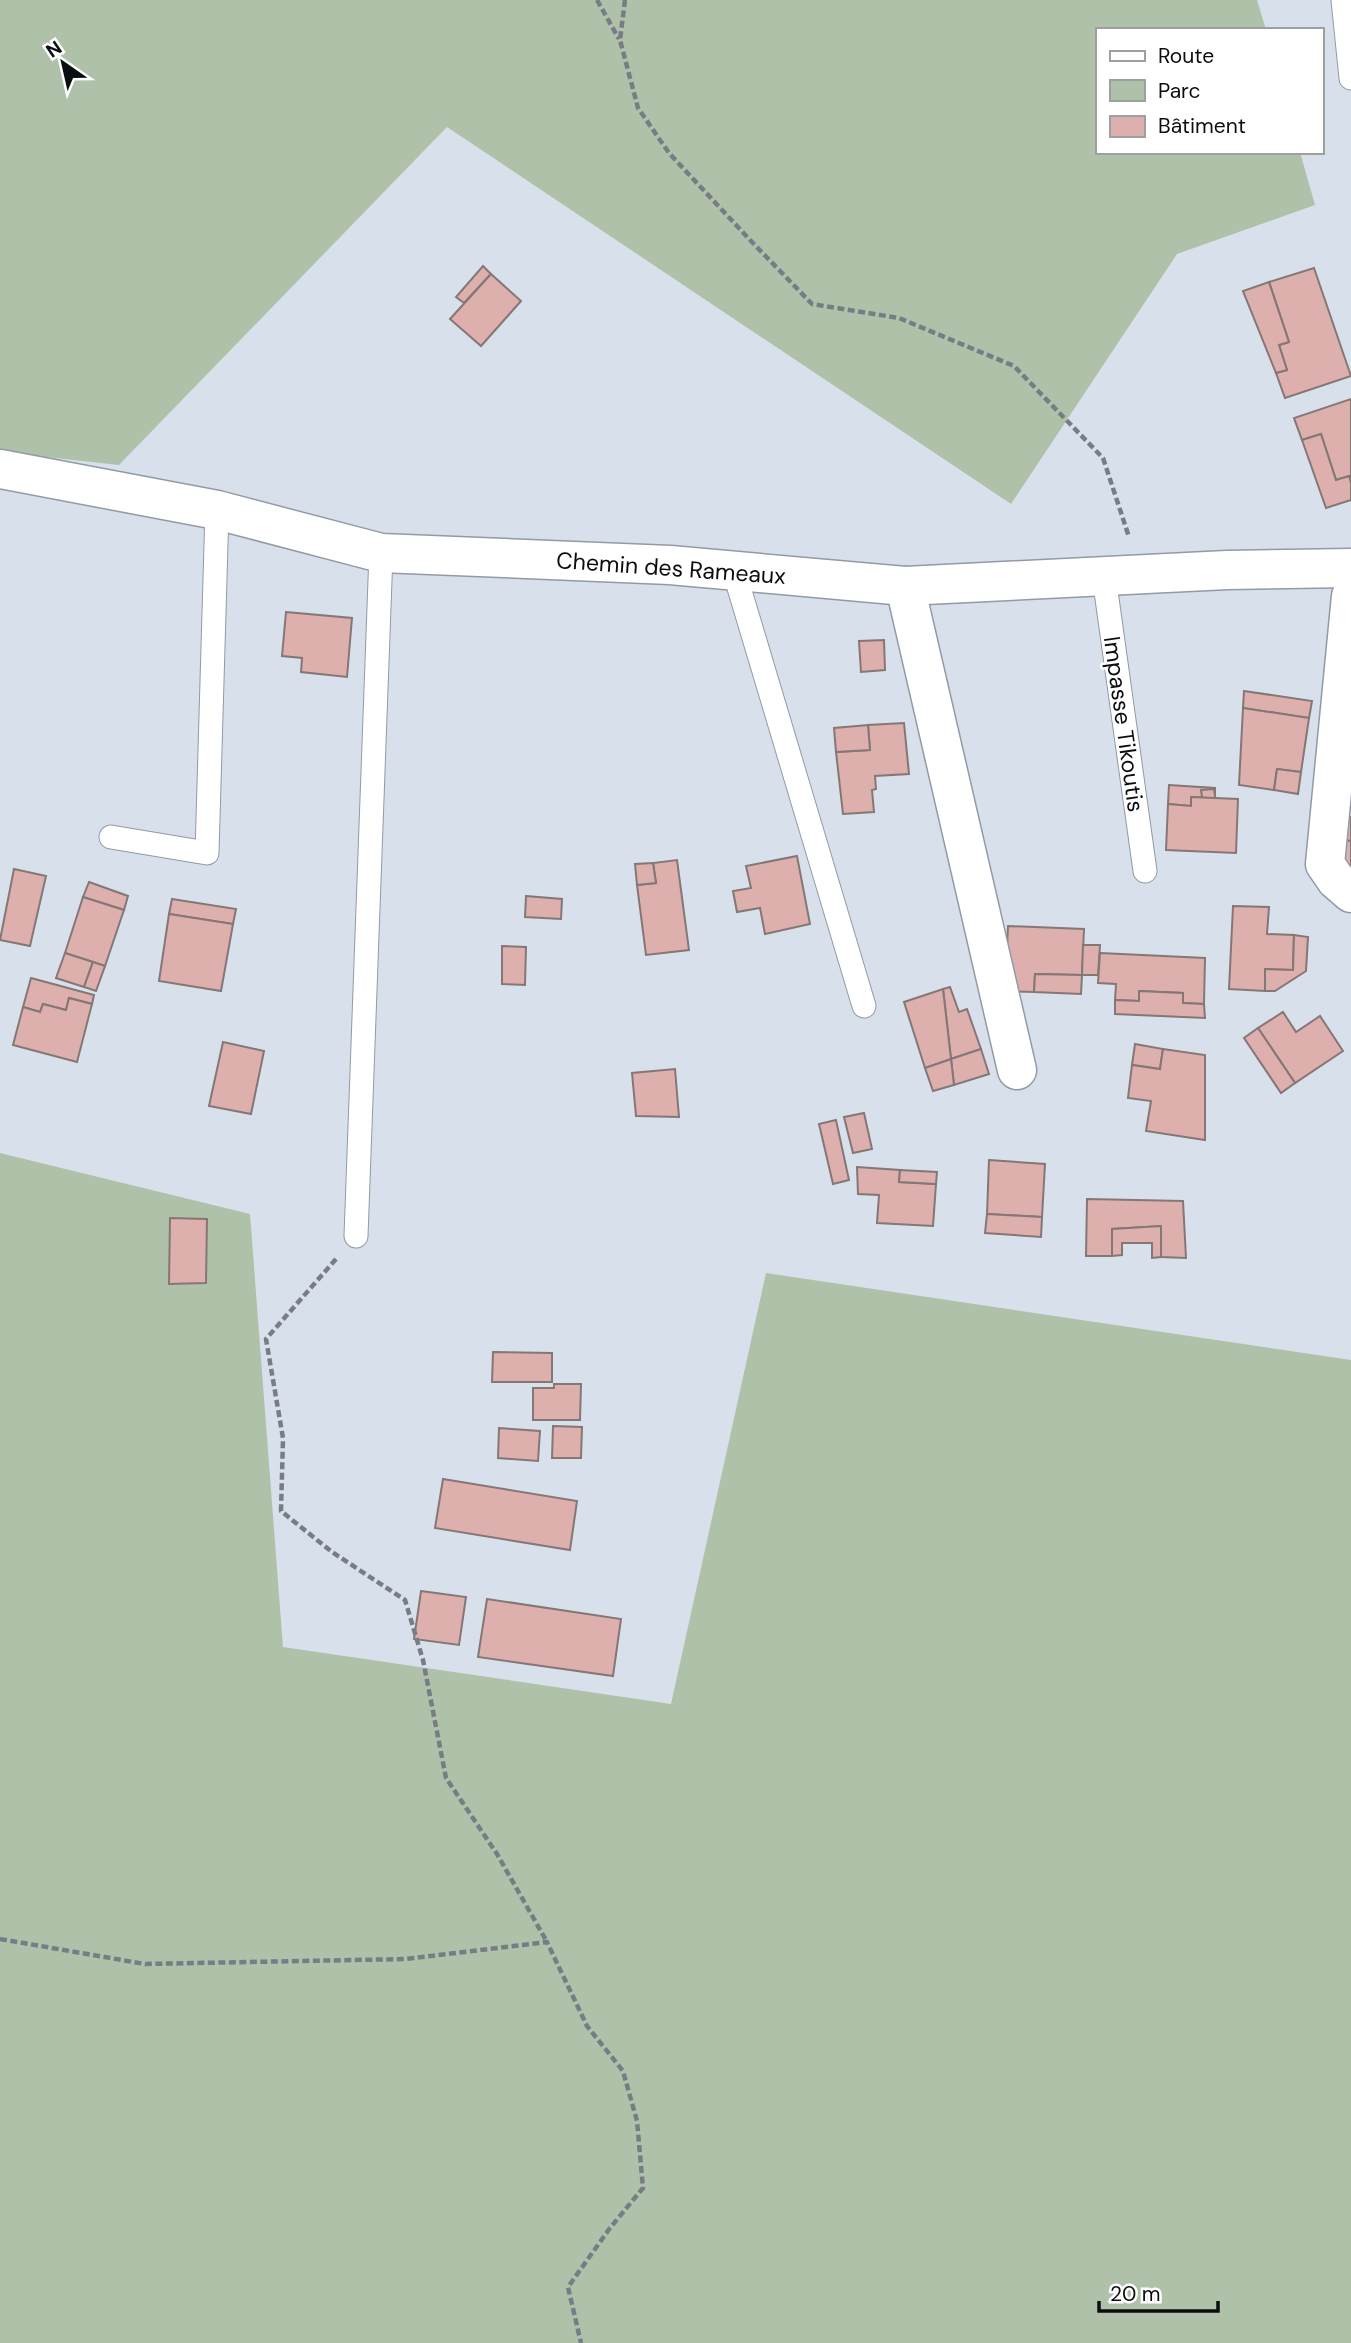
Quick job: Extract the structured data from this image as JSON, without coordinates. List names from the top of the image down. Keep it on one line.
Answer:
{"streets":{"street":["Chemin des Rameaux"],"lane":["Impasse Tikoutis"]},"crossings":[["Chemin des Rameaux","Impasse Tikoutis"]],"legend":["Route","Parc","Bâtiment"],"scale_bar":"20 m","north":"top left"}
